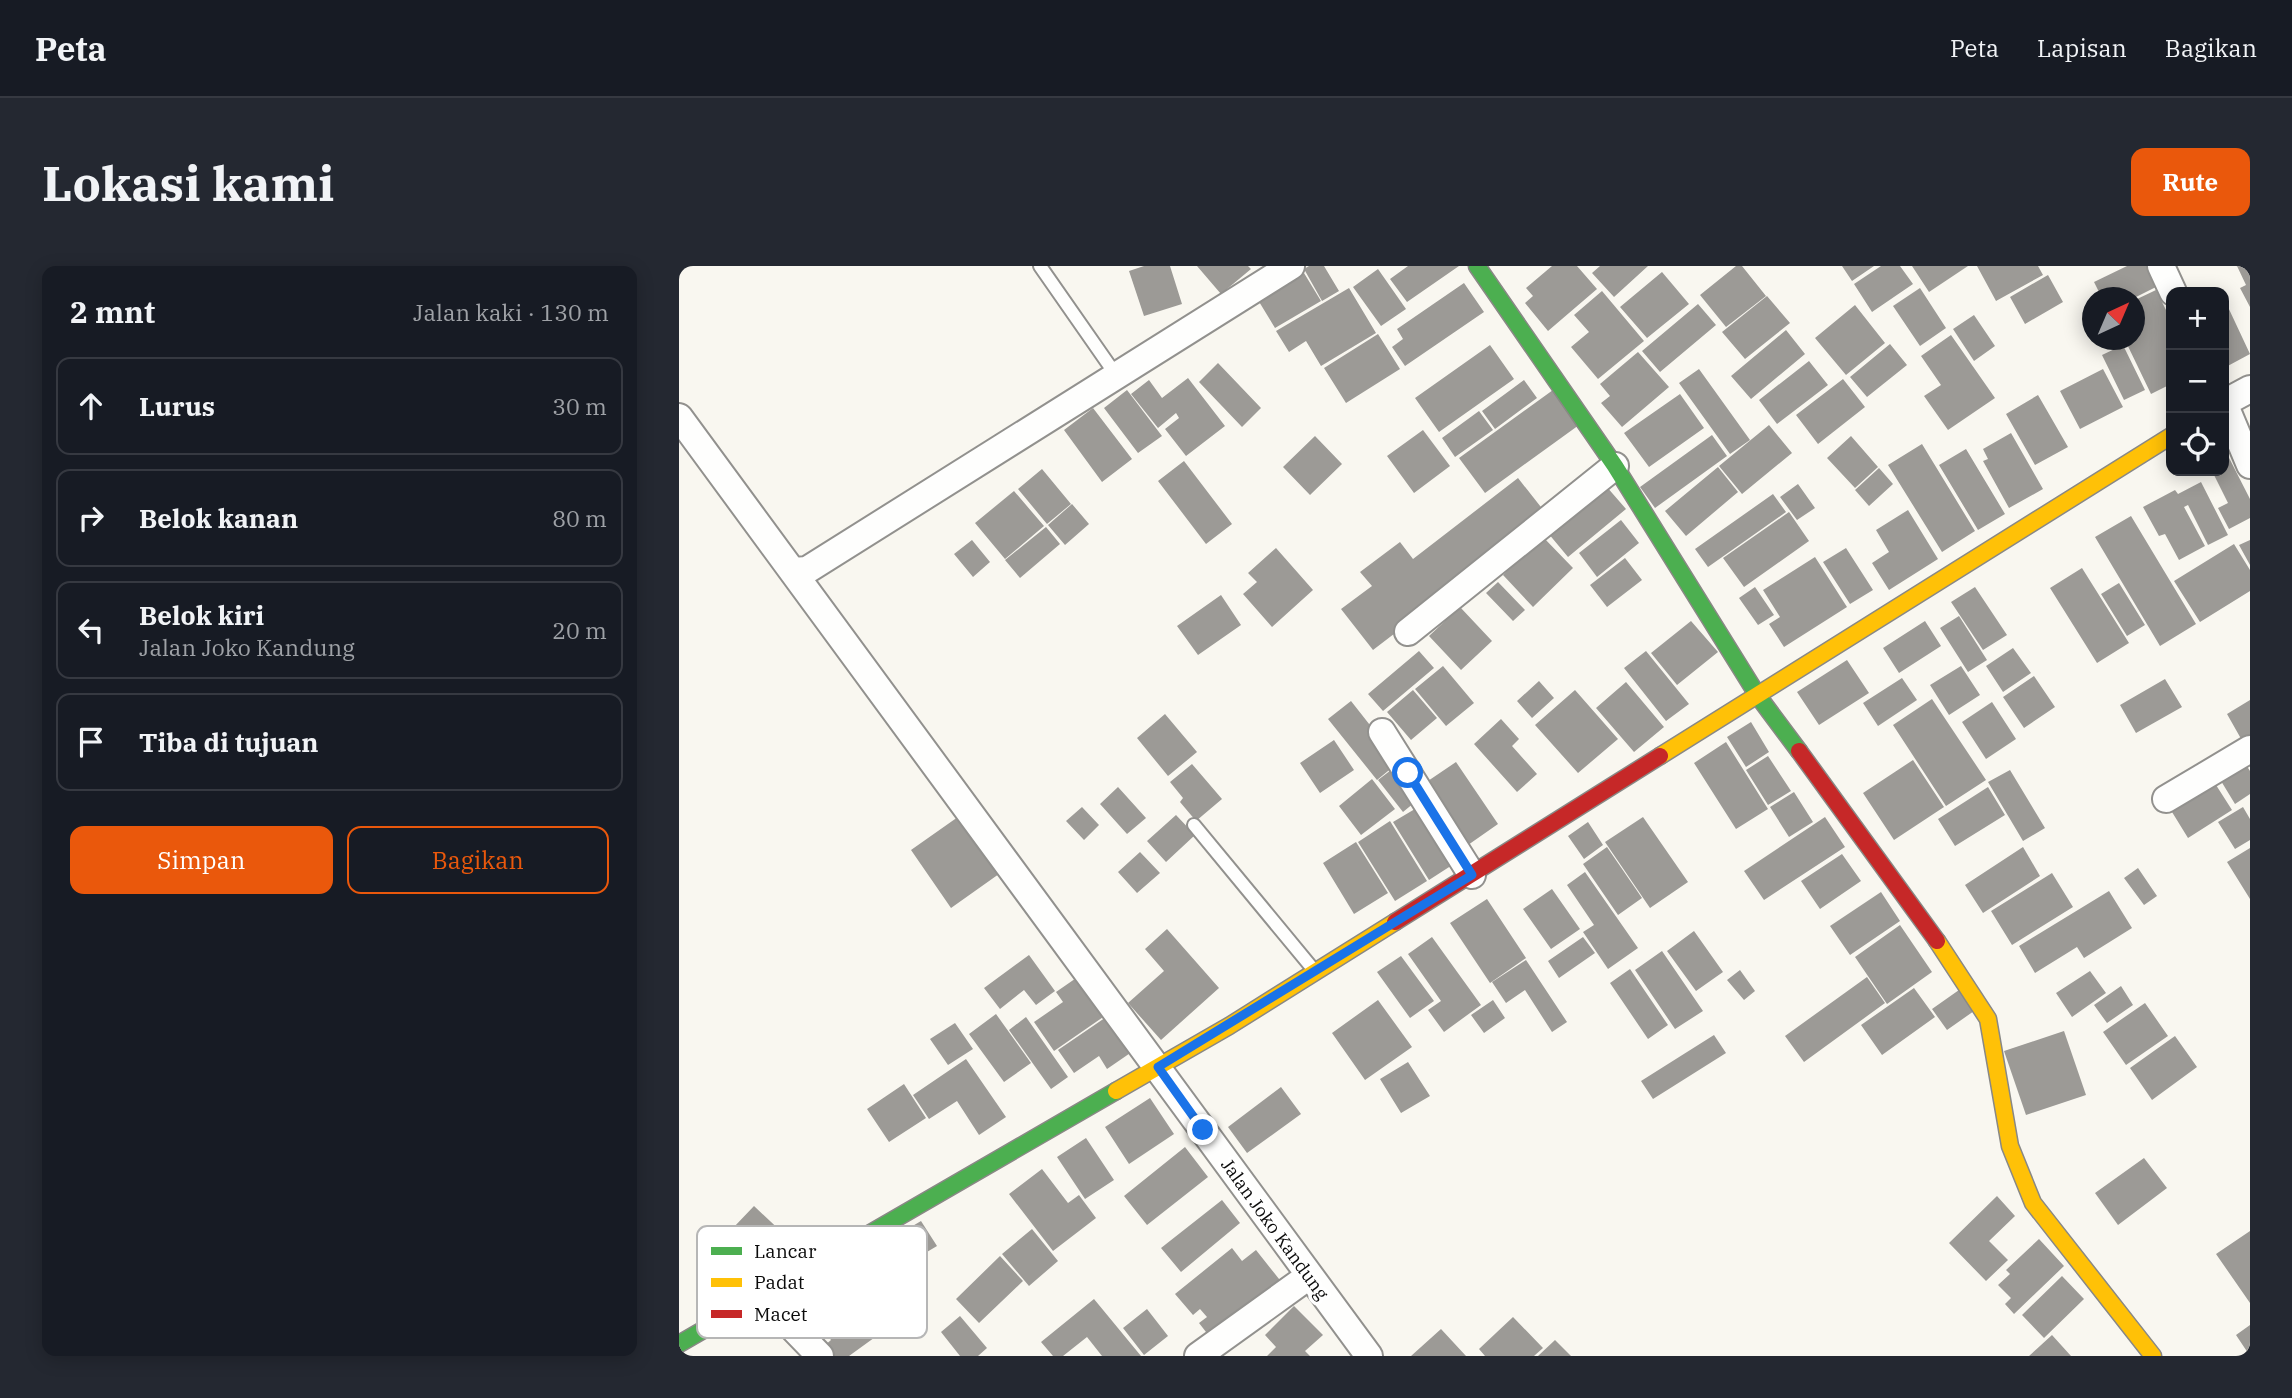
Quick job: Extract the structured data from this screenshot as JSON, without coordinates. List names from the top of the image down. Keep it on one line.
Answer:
{"streets":{"street":["Jalan Joko Kandung"]},"legend":["Lancar","Padat","Macet"],"north":"top right","page":{"header":"Peta","nav":["Peta","Lapisan","Bagikan"],"buttons":["Rute",["Simpan","Bagikan"]],"title":"Lokasi kami","heading":["2 mnt","Jalan kaki · 130 m"],"map_buttons":["+","−"],"list":[["Lurus","30 m"],["Belok kanan","80 m"],["Belok kiri","Jalan Joko Kandung","20 m"],"Tiba di tujuan"]}}
